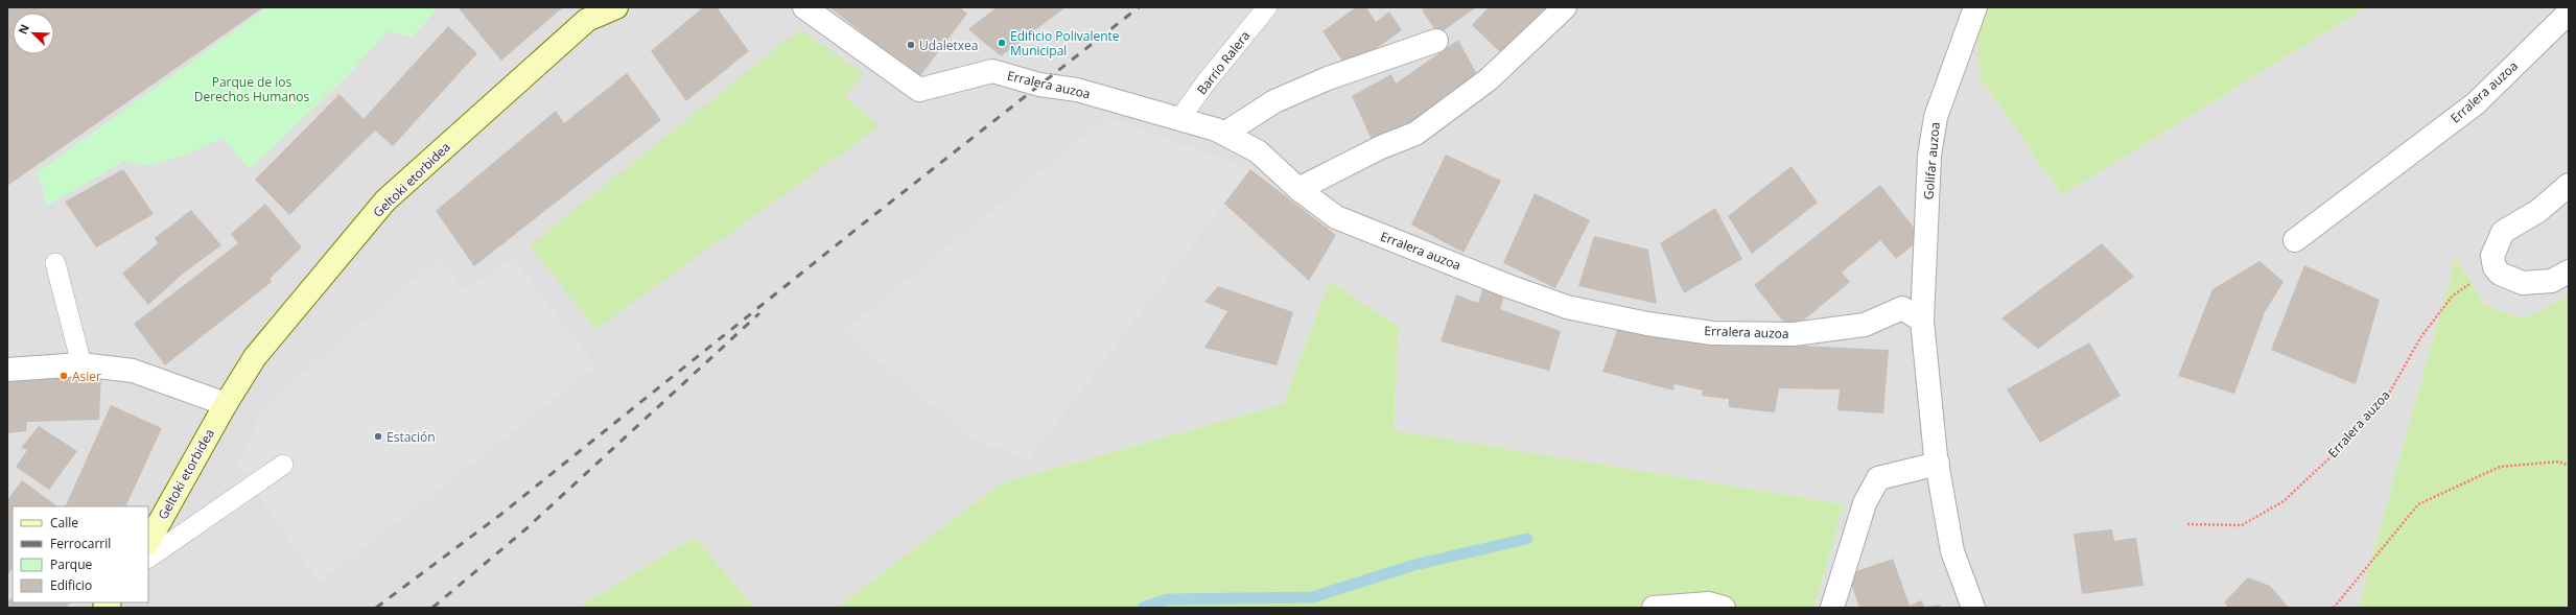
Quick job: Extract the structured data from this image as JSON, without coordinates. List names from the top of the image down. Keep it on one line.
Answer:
{"streets":{"street":["Erralera auzoa","Golifar auzoa","Geltoki etorbidea"],"lane":["Barrio Ralera"]},"crossings":[["Barrio Ralera","Erralera auzoa"],["Erralera auzoa","Golifar auzoa"]],"parks":["Parque de los Derechos Humanos"],"places":["Edificio Polivalente Municipal","Udaletxea","Asier","Estación"],"legend":["Calle","Ferrocarril","Parque","Edificio"],"north":"top left"}
